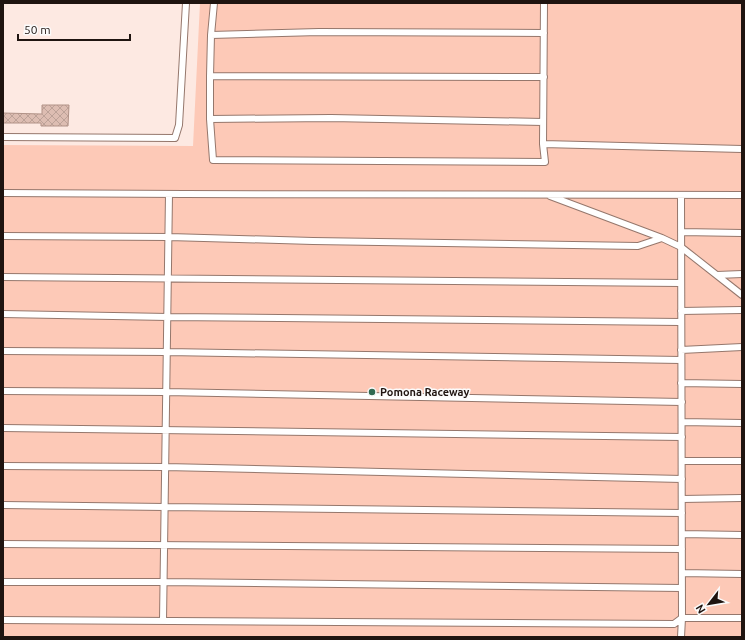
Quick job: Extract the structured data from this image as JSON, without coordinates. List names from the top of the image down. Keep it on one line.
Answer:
{"places":["Pomona Raceway"],"scale_bar":"50 m","north":"bottom left"}
